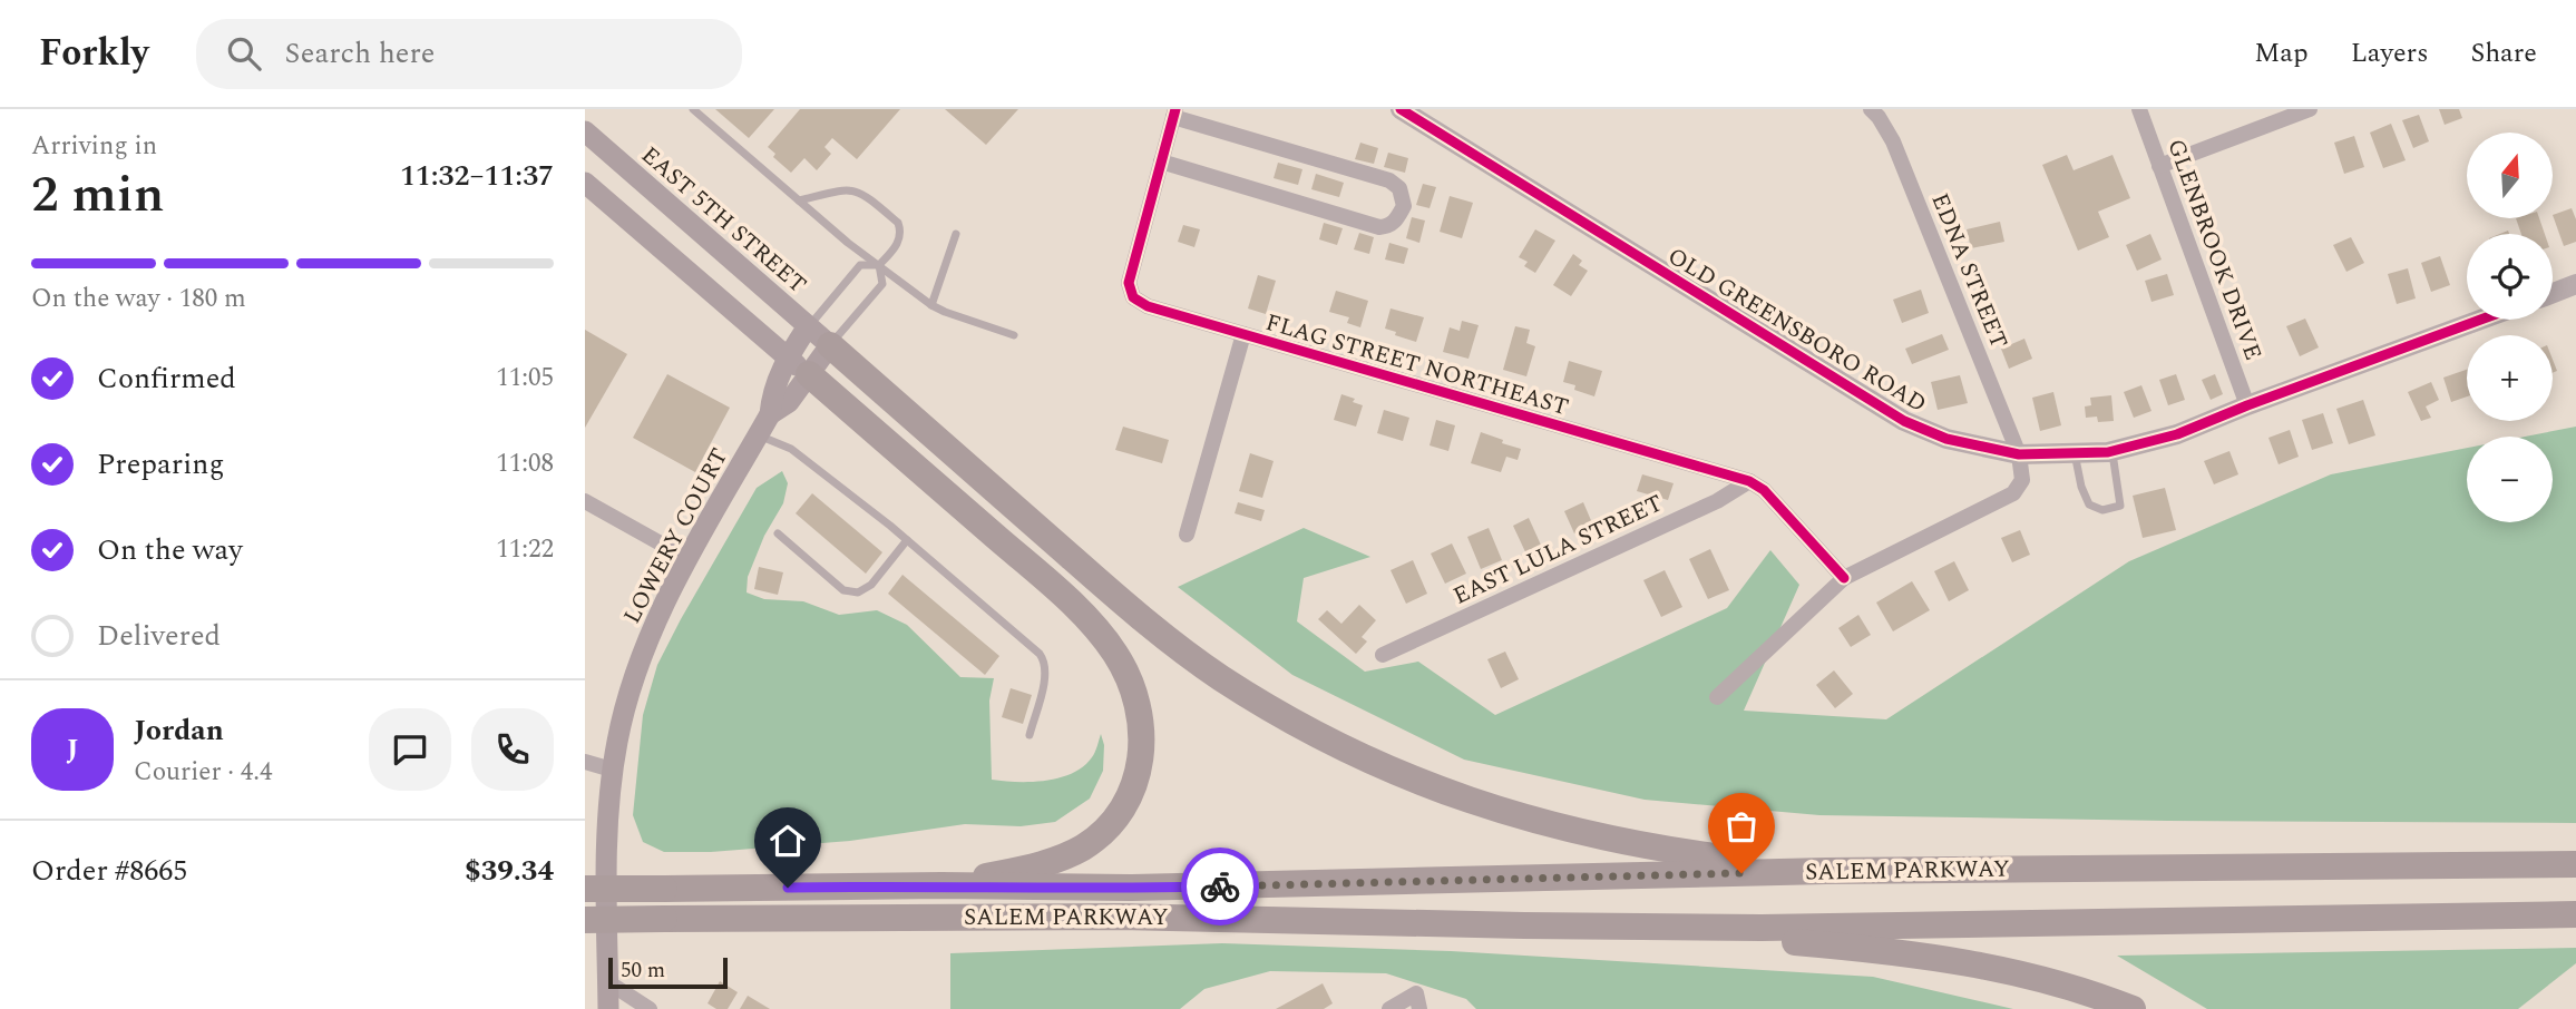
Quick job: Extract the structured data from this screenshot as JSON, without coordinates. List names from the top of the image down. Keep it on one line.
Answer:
{"streets":{"highway":["SALEM PARKWAY"],"main road":["EAST 5TH STREET","LOWERY COURT"],"street":["GLENBROOK DRIVE","EDNA STREET","OLD GREENSBORO ROAD","FLAG STREET NORTHEAST","EAST LULA STREET"]},"crossings":[["EAST 5TH STREET","LOWERY COURT"],["GLENBROOK DRIVE","OLD GREENSBORO ROAD"],["EDNA STREET","OLD GREENSBORO ROAD"],["FLAG STREET NORTHEAST","EAST LULA STREET"]],"scale_bar":"50 m","north":"top","page":{"header":"Forkly","search":"Search here","nav":["Map","Layers","Share"],"heading":["2 min","Arriving in","11:32–11:37"],"panel":["Jordan","Courier · 4.4","Order #8665","$39.34"],"map_buttons":["+","−"],"bar":"On the way · 180 m","list":[["Confirmed","11:05"],["Preparing","11:08"],["On the way","11:22"],"Delivered"],"round":"J","scale":"50 m"}}
